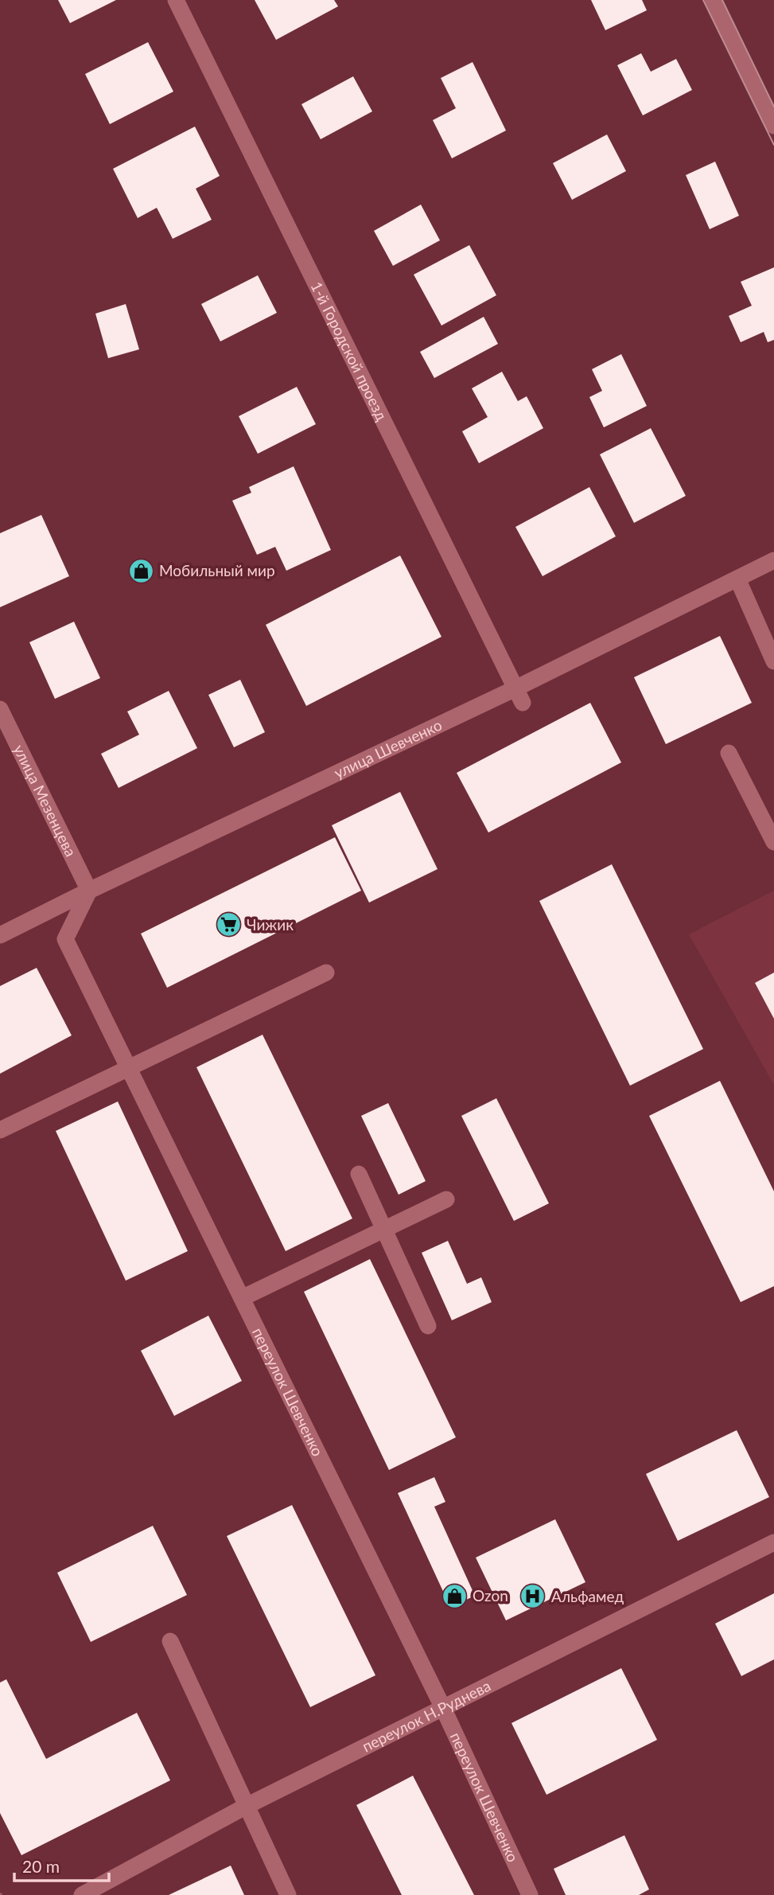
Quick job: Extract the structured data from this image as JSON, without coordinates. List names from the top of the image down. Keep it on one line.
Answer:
{"streets":{"street":["1-й Городской проезд","улица Шевченко","улица Мезенцева","переулок Шевченко","переулок Н.Руднева"]},"crossings":[["1-й Городской проезд","улица Шевченко"],["улица Шевченко","улица Мезенцева"],["улица Шевченко","переулок Шевченко"],["улица Мезенцева","переулок Шевченко"],["переулок Шевченко","переулок Н.Руднева"]],"places":{"shop":["Мобильный мир","Ozon"],"supermarket":["Чижик"],"hospital":["Альфамед"]},"scale_bar":"20 m"}
